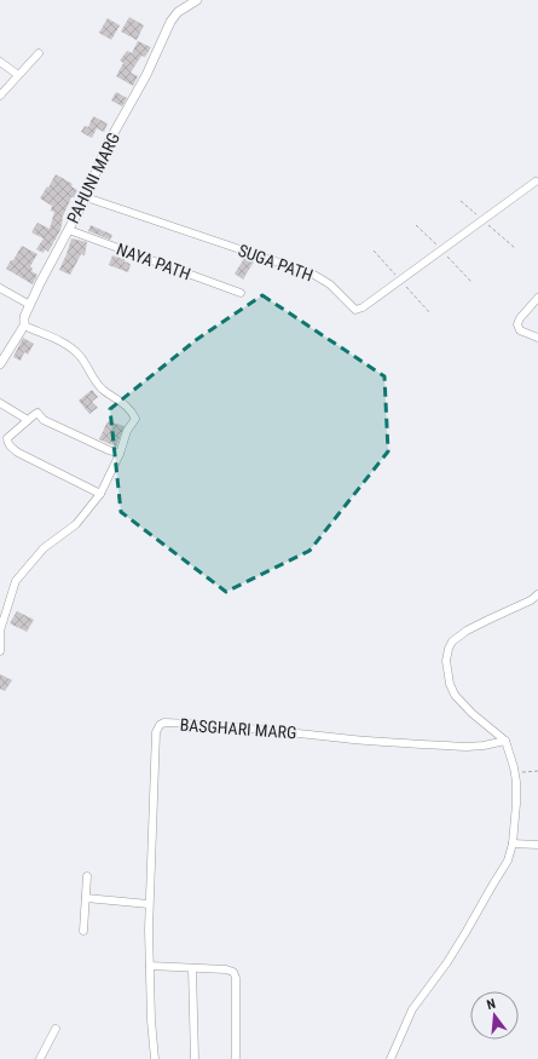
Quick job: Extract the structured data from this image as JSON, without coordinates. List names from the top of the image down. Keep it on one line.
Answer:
{"streets":{"street":["PAHUNI MARG","NAYA PATH","SUGA PATH","BASGHARI MARG"]},"crossings":[["PAHUNI MARG","NAYA PATH"],["PAHUNI MARG","SUGA PATH"]],"north":"top"}
